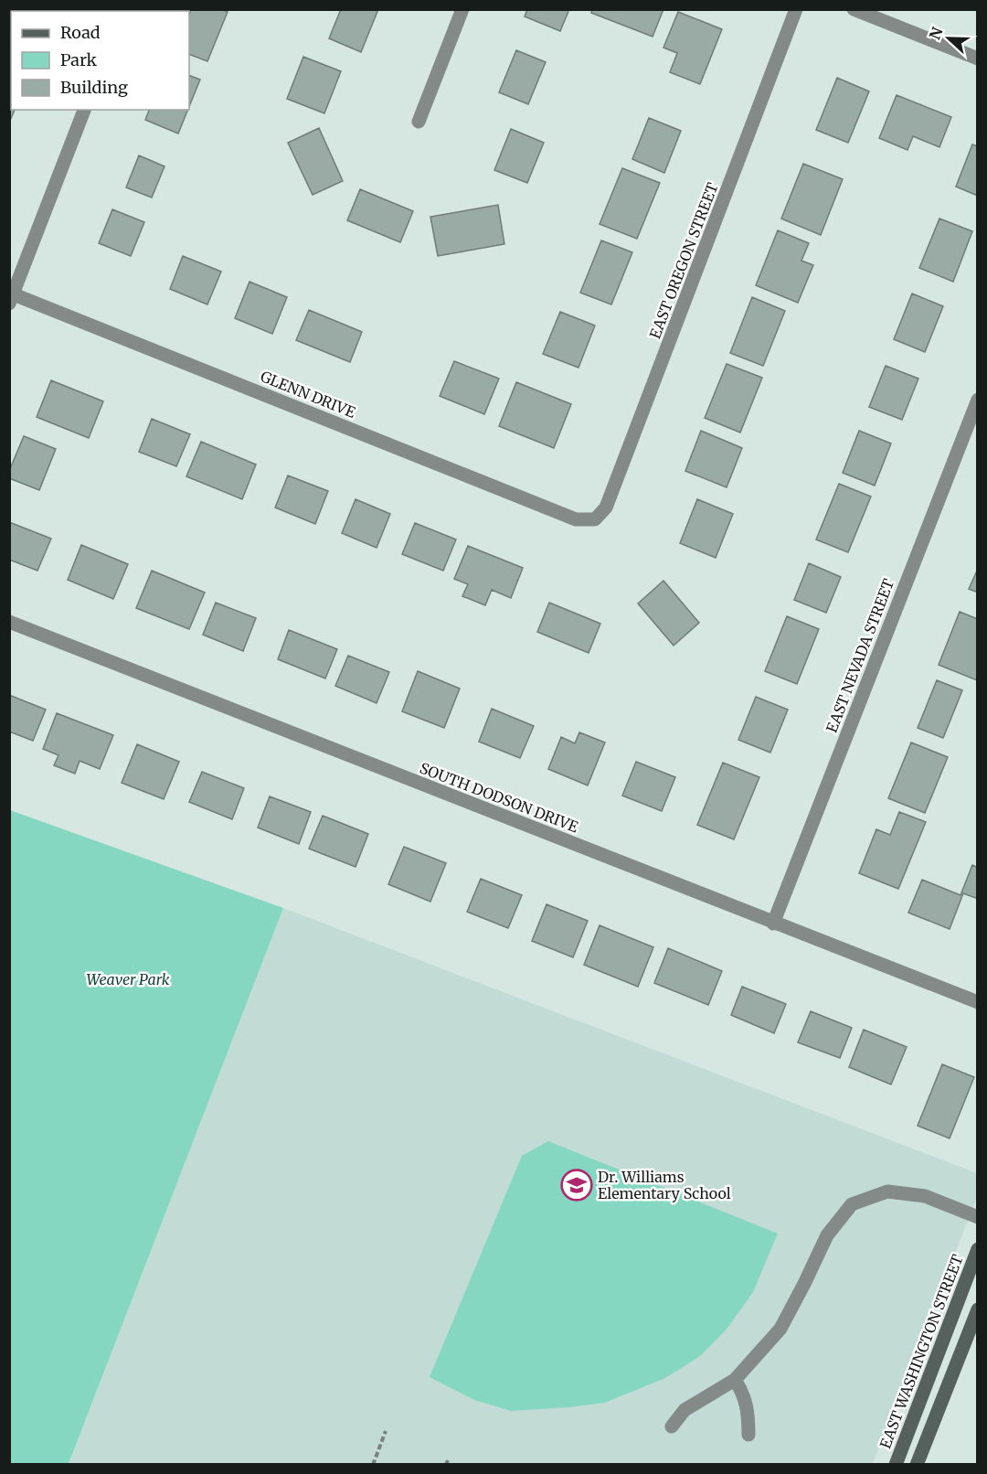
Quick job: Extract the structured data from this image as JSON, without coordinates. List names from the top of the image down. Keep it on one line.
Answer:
{"streets":{"main road":["EAST WASHINGTON STREET"],"street":["EAST OREGON STREET","GLENN DRIVE","EAST NEVADA STREET","SOUTH DODSON DRIVE"]},"crossings":[["EAST OREGON STREET","GLENN DRIVE"],["EAST NEVADA STREET","SOUTH DODSON DRIVE"]],"parks":["Weaver Park"],"places":{"school or university":["Dr. Williams Elementary School"]},"legend":["Road","Park","Building"],"north":"left"}
